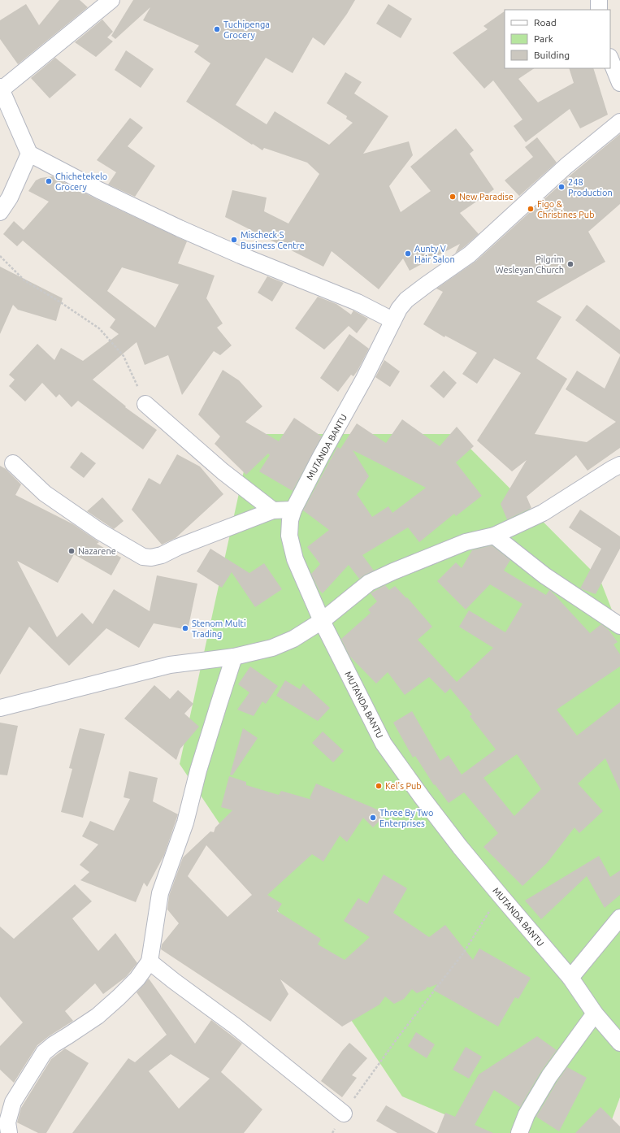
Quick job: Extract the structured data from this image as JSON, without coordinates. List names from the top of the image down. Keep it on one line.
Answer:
{"streets":{"street":["MUTANDA BANTU"]},"places":["Tuchipenga Grocery","Chichetekelo Grocery","248 Production","New Paradise","Figo & Christines Pub","Mischeck S Business Centre","Aunty V Hair Salon","Pilgrim Wesleyan Church","Nazarene","Stenom Multi Trading","Kel's Pub","Three By Two Enterprises"],"legend":["Road","Park","Building"]}
